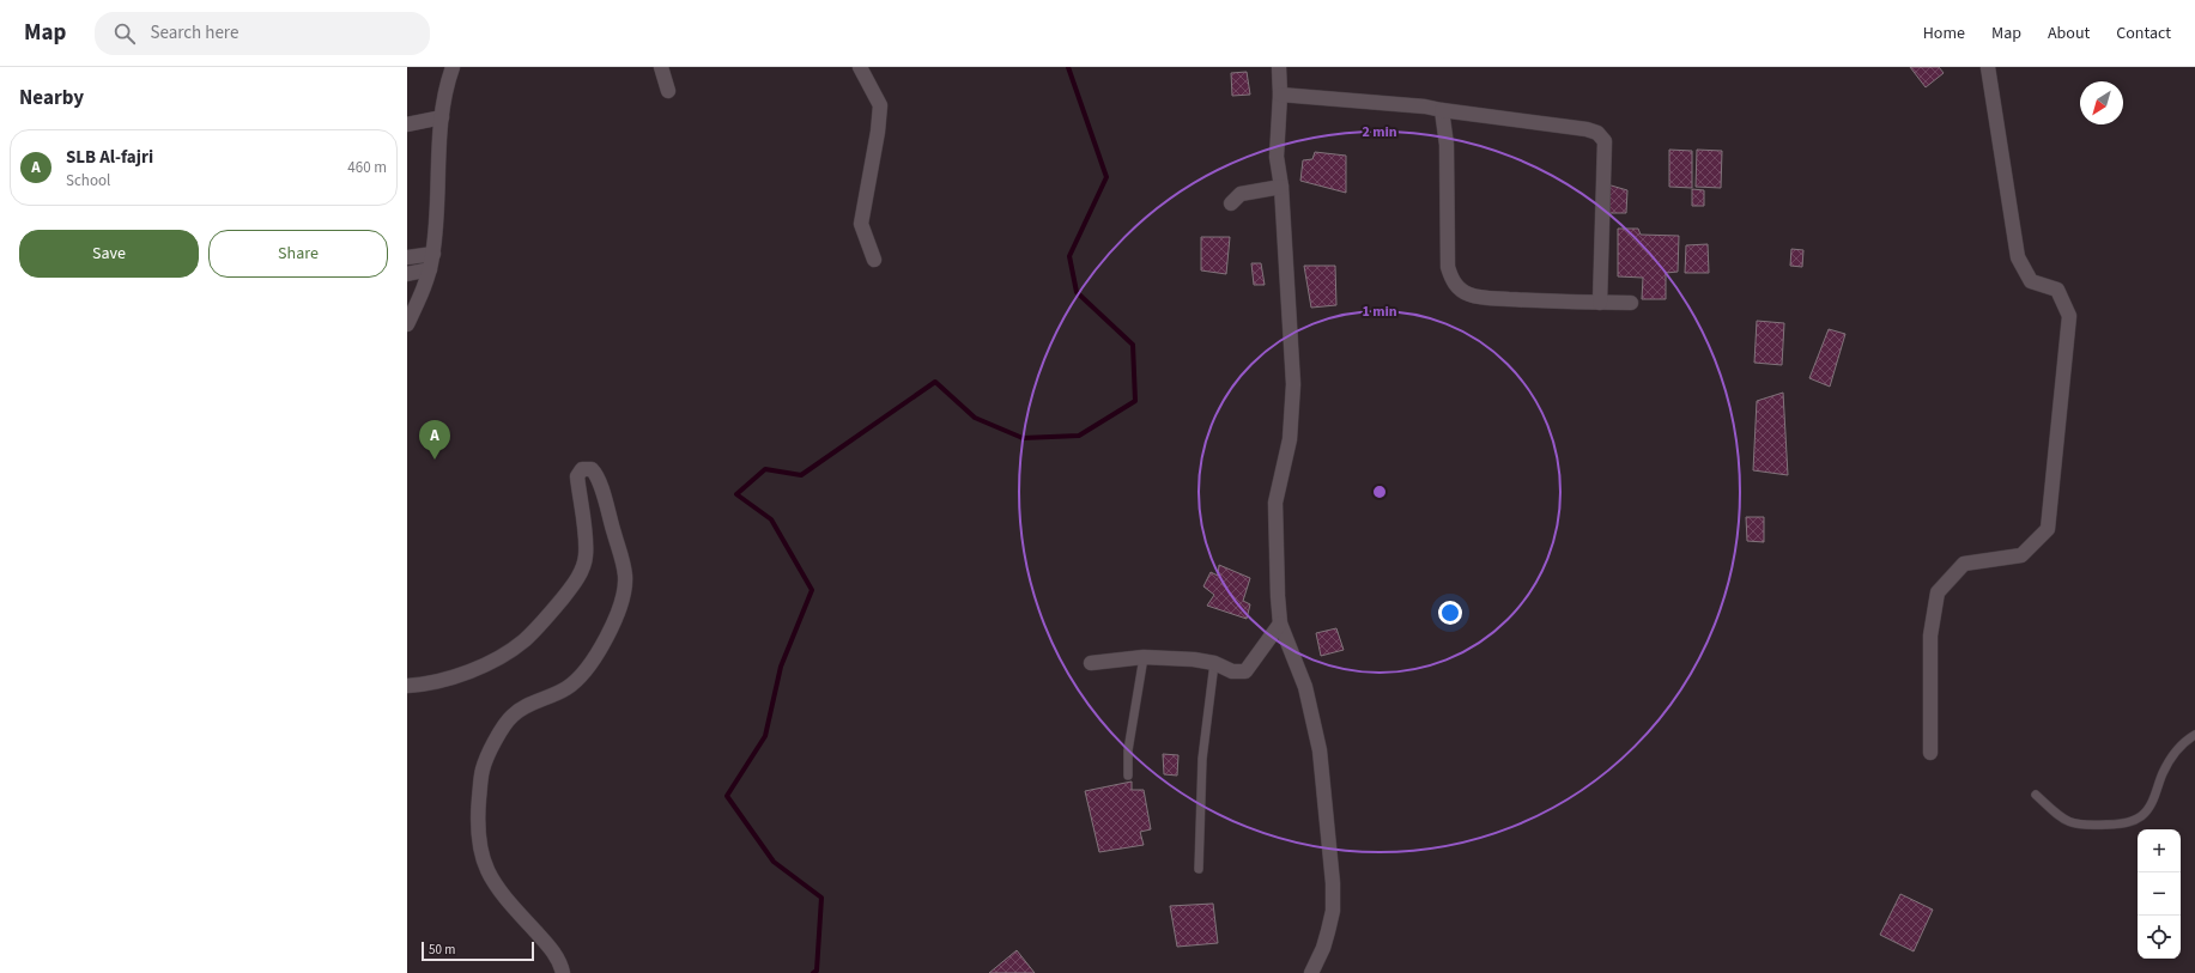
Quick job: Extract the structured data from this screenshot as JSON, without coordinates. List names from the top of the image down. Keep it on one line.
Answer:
{"scale_bar":"50 m","north":"bottom left","page":{"header":"Map","search":"Search here","nav":["Home","Map","About","Contact"],"heading":"Nearby","list":[{"mark":"A","name":"SLB Al-fajri","note":"School","value":"460 m"}],"buttons":["Save","Share"],"pins":"A","map_buttons":["+","−"],"scale":"50 m"},"rings":["2 min","1 min"]}
